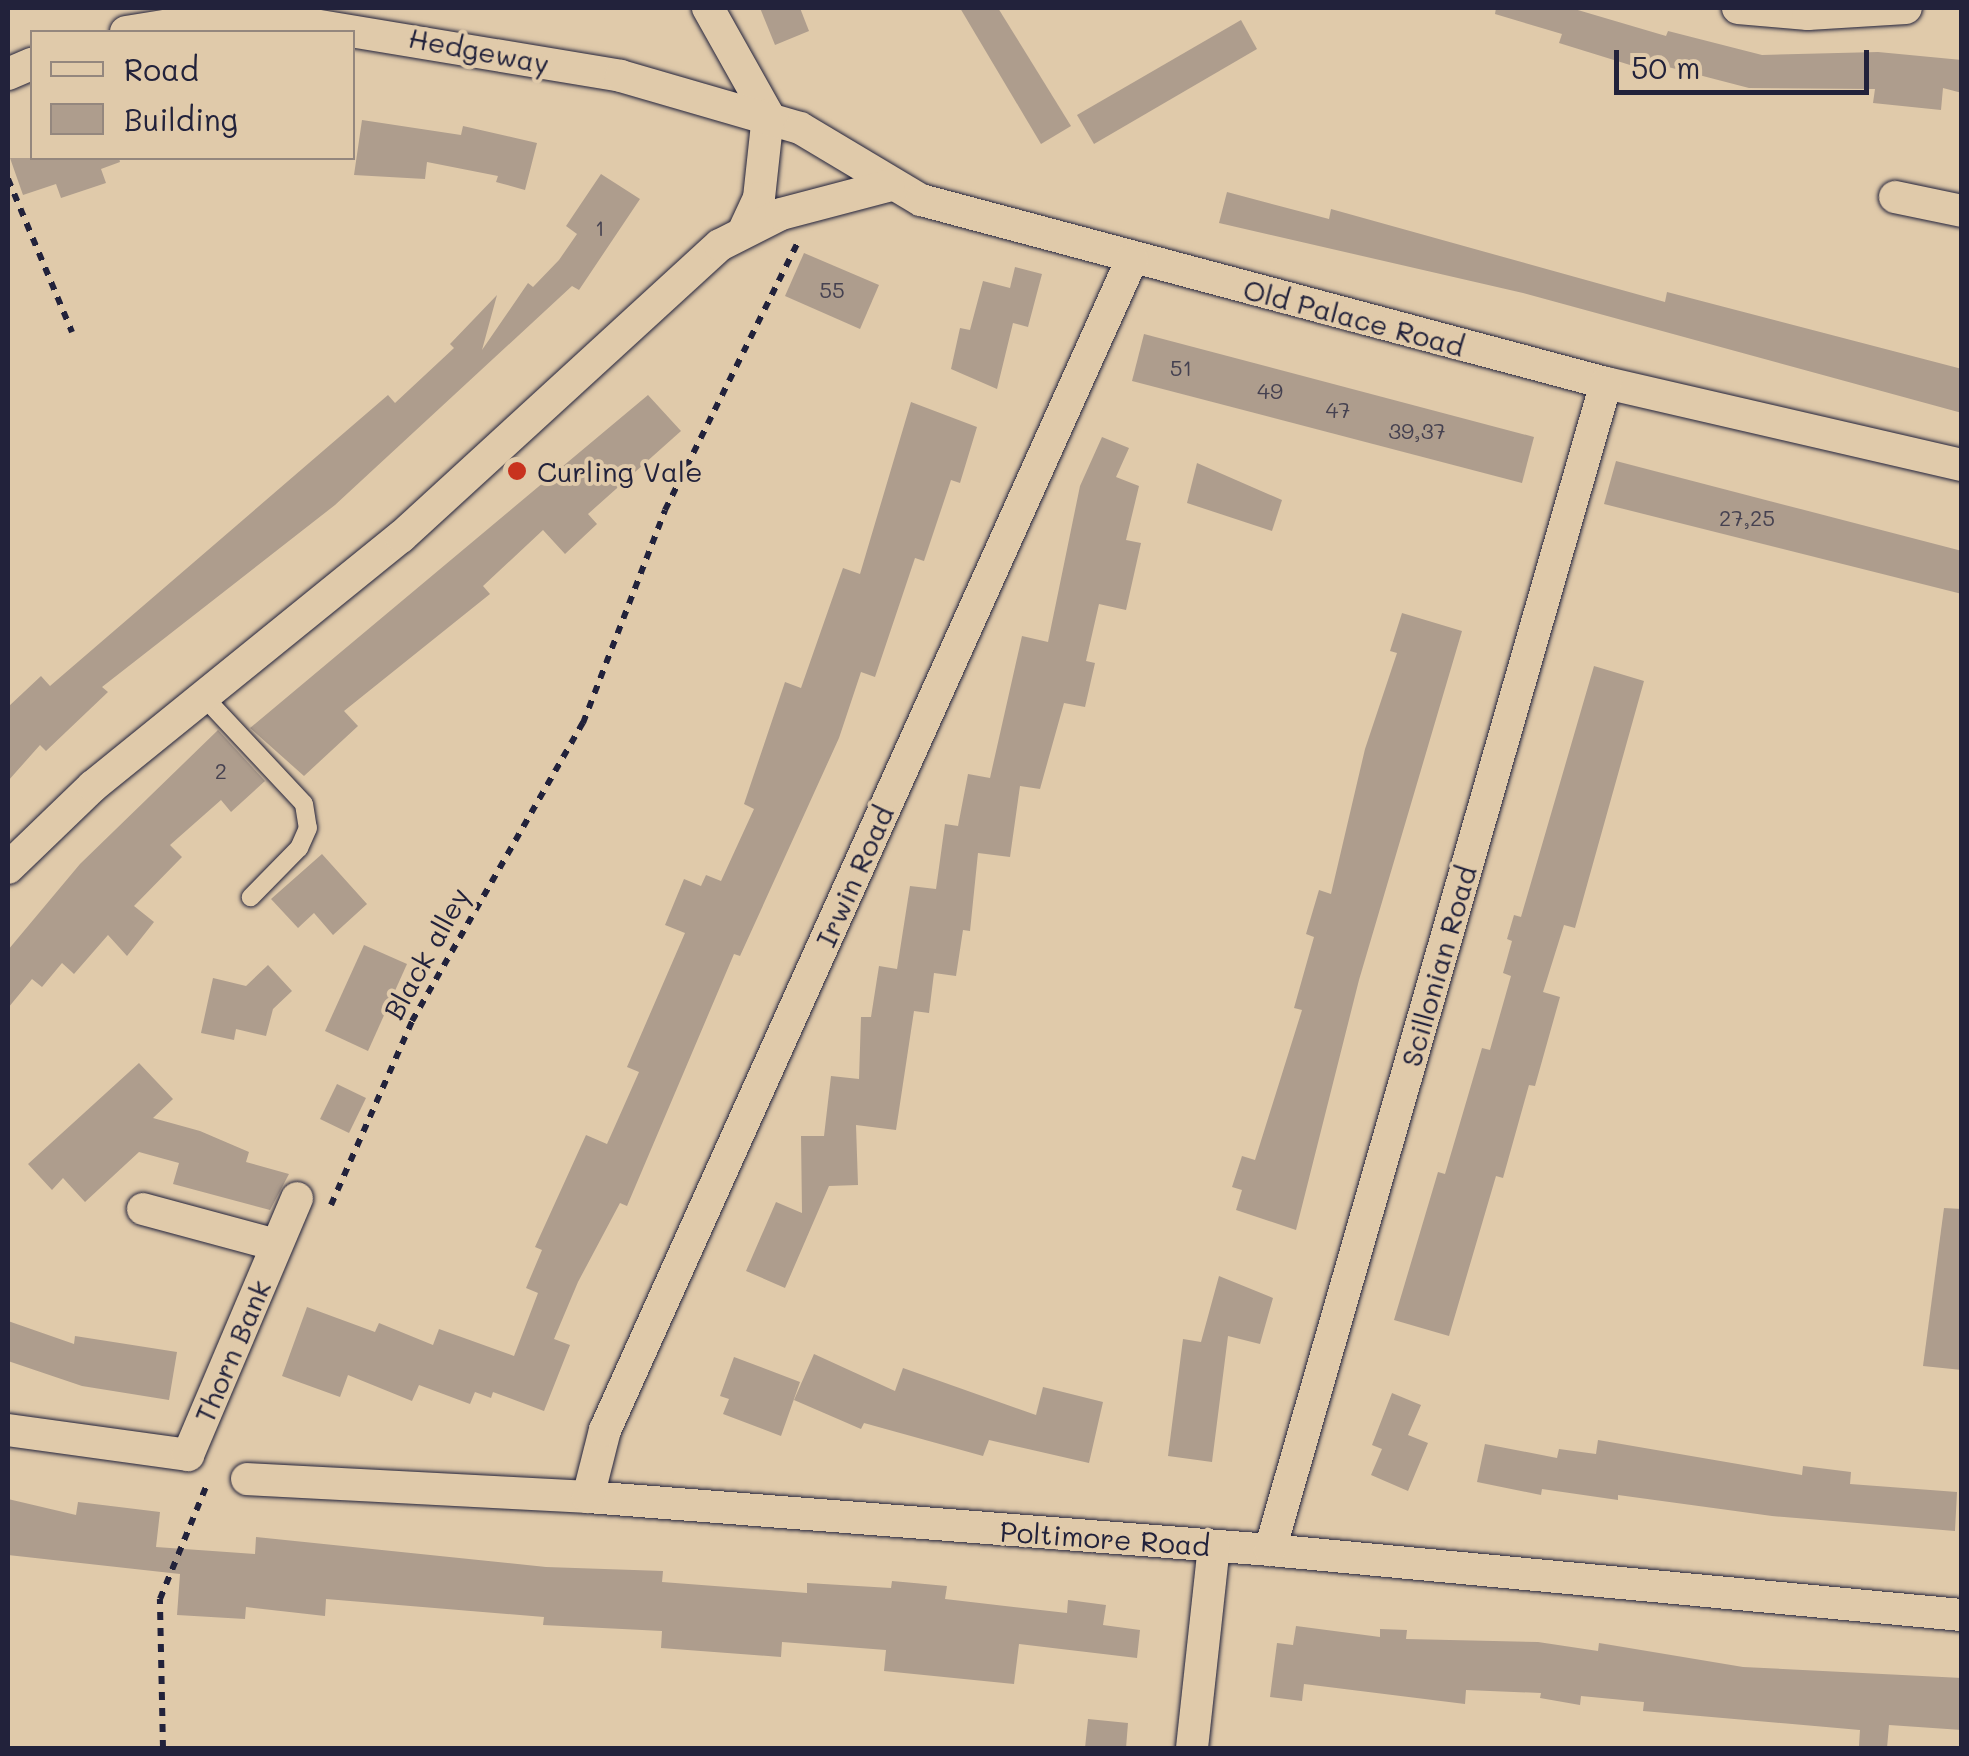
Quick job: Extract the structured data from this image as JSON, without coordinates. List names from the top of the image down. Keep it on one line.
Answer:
{"streets":{"street":["Hedgeway","Old Palace Road","Irwin Road","Scillonian Road","Thorn Bank","Poltimore Road"],"path":["Black alley"]},"crossings":[["Hedgeway","Old Palace Road"],["Old Palace Road","Irwin Road"],["Old Palace Road","Scillonian Road"],["Irwin Road","Poltimore Road"],["Scillonian Road","Poltimore Road"]],"places":["Curling Vale"],"house_numbers":["1","55","51","49","47","39,37","27,25","2"],"legend":["Road","Building"],"scale_bar":"50 m"}
